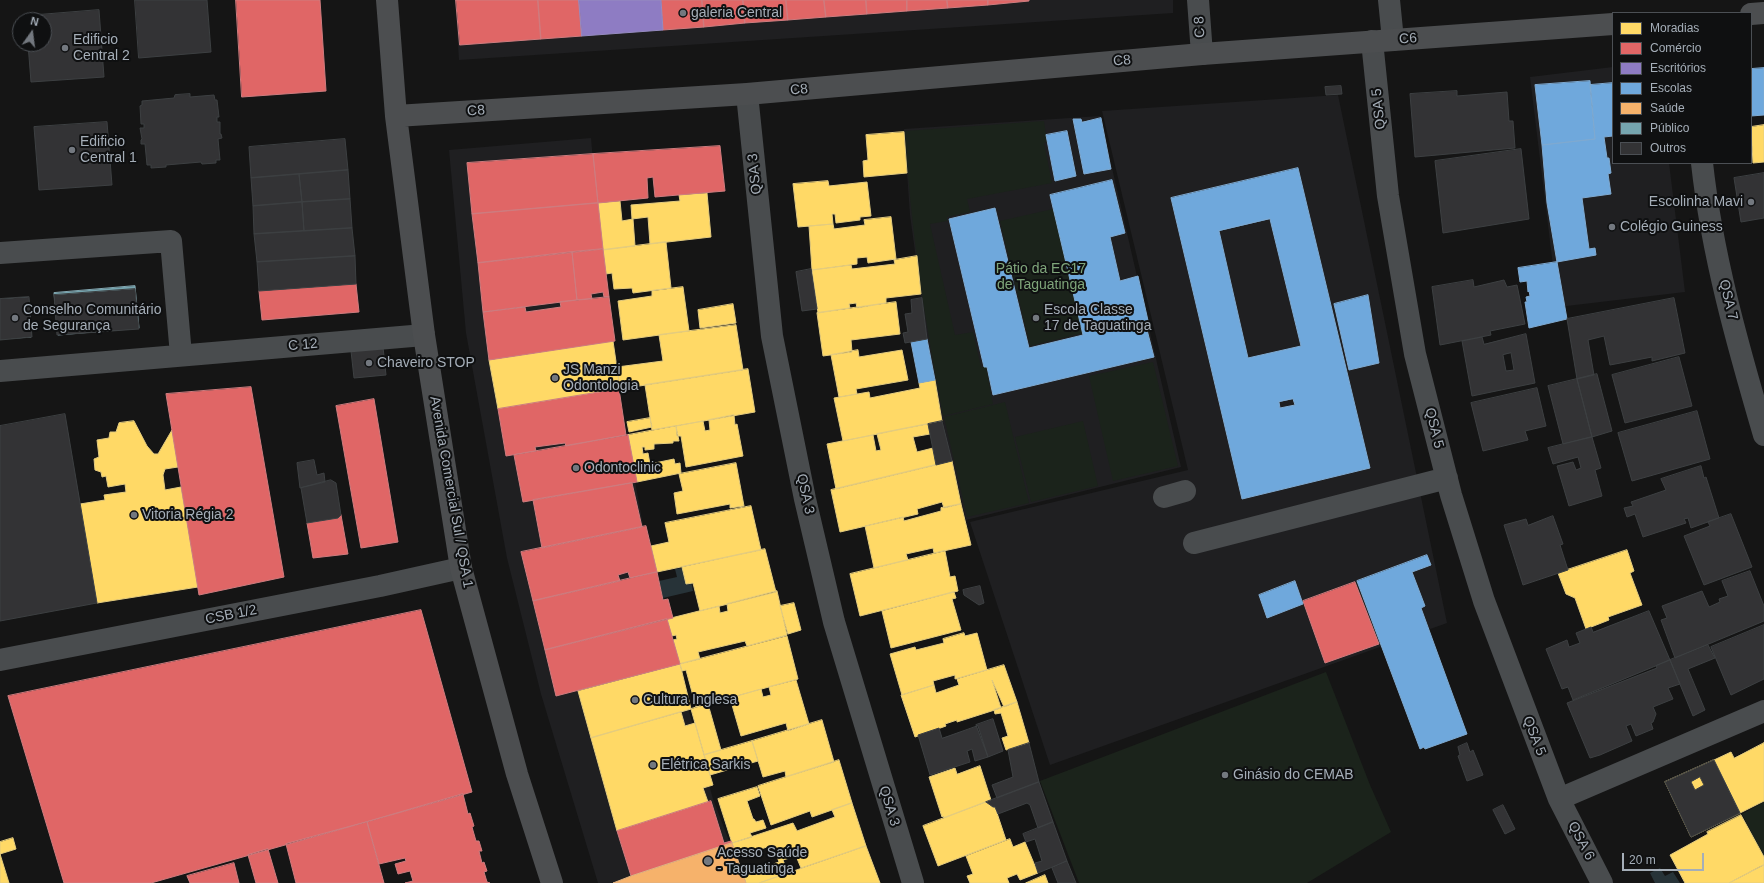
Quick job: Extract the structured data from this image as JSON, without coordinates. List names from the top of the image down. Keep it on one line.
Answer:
{"streets":{"main road":["C6","C8","Avenida Comercial Sul / QSA 1"],"street":["C 8","QSA 5","QSA 3","QSA 7","C 12","CSB 1/2","QSA 6"]},"crossings":[["C 8","C6"],["C 8","C8"],["C6","C8"],["C6","QSA 5"],["C8","QSA 3"],["C8","Avenida Comercial Sul / QSA 1"],["QSA 5","QSA 6"],["C 12","Avenida Comercial Sul / QSA 1"],["Avenida Comercial Sul / QSA 1","CSB 1/2"]],"parks":["Pátio da EC17 de Taguatinga"],"places":["galeria Central","Edificio Central 2","Edificio Central 1","Escolinha Mavi","Colégio Guiness","Conselho Comunitário de Segurança","Escola Classe 17 de Taguatinga","Chaveiro STOP","JS Manzi Odontologia","Odontoclinic","Vitoria Régia 2","Cultura Inglesa","Elétrica Sarkis","Ginásio do CEMAB","Acesso Saúde - Taguatinga"],"legend":["Moradias","Comércio","Escritórios","Escolas","Saúde","Público","Outros"],"scale_bar":"20 m","north":"top"}
